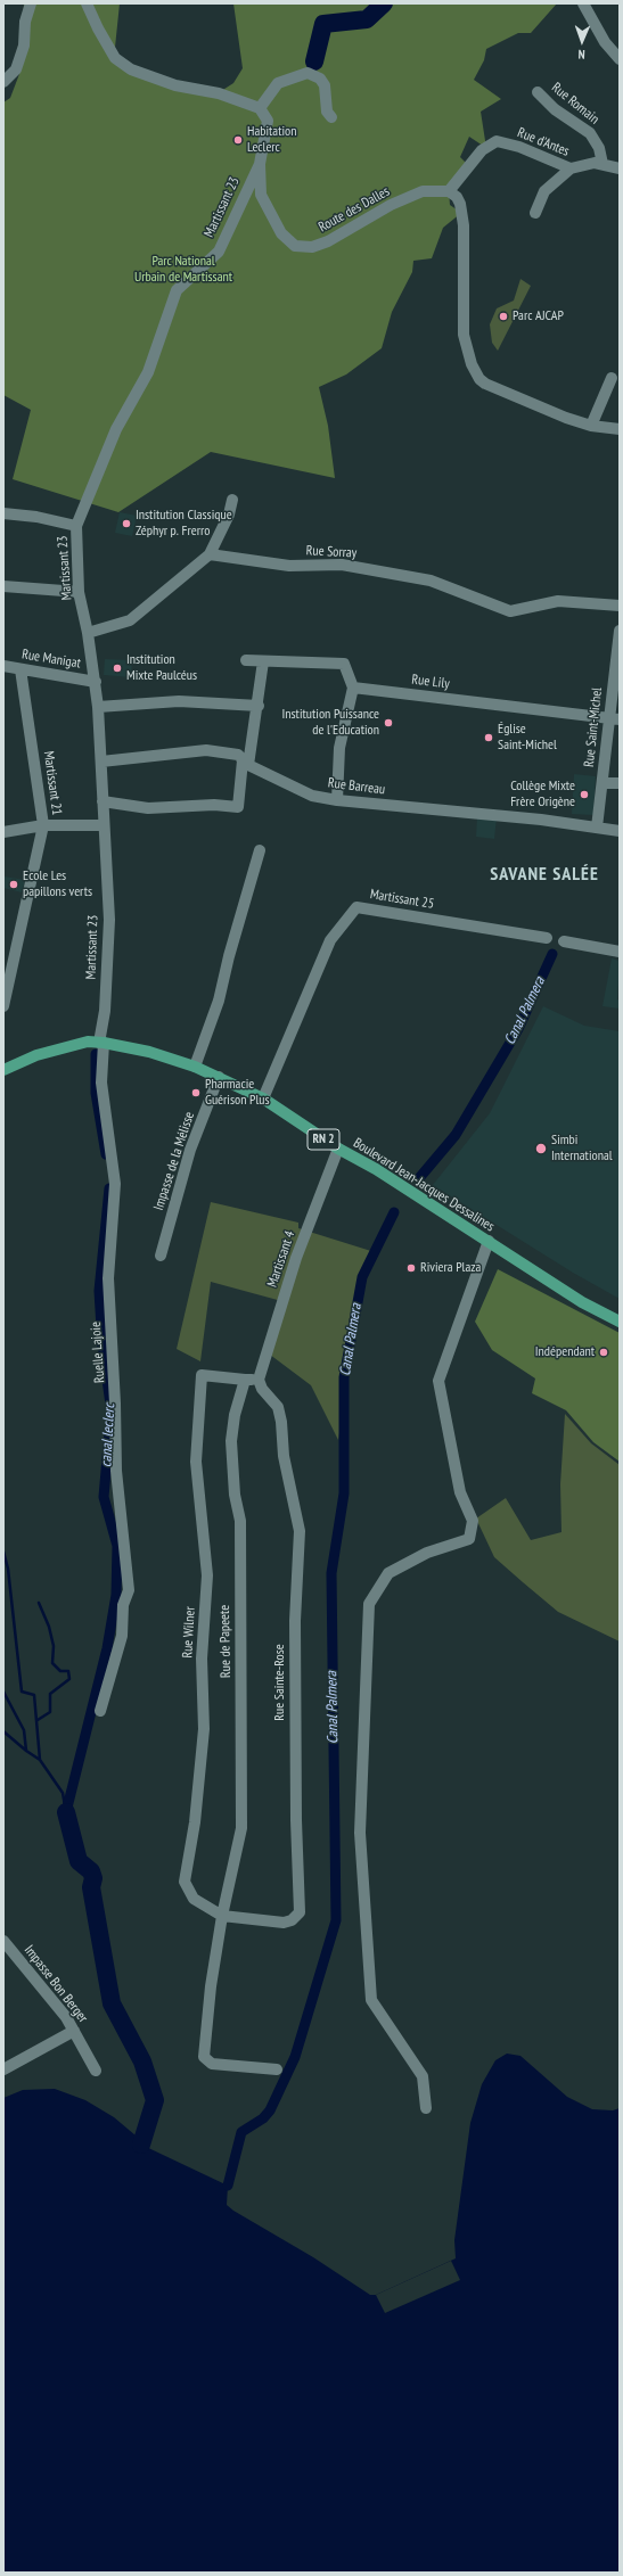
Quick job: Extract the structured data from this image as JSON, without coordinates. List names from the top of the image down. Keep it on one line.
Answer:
{"streets":{"main road":["RN 2","Boulevard Jean-Jacques Dessalines"],"street":["Rue Romain","Rue d'Antes","Martissant 23","Route des Dalles","Rue Sorray","Rue Manigat","Rue Lily","Rue Saint-Michel","Martissant 21","Rue Barreau","Martissant 25","Impasse de la Mélisse","Martissant 4","Ruelle Lajoie","Rue Wilner","Rue de Papeete","Rue Sainte-Rose","Impasse Bon Berger"]},"crossings":[["Rue Romain","Rue d'Antes"],["Rue d'Antes","Route des Dalles"],["Martissant 23","Route des Dalles"],["Martissant 23","Rue Manigat"],["Martissant 23","Rue Barreau"],["Martissant 23","Boulevard Jean-Jacques Dessalines"],["Martissant 23","Ruelle Lajoie"],["Rue Manigat","Martissant 21"],["Rue Lily","Rue Saint-Michel"],["Rue Saint-Michel","Rue Barreau"],["Martissant 25","Boulevard Jean-Jacques Dessalines"],["Impasse de la Mélisse","Boulevard Jean-Jacques Dessalines"],["Boulevard Jean-Jacques Dessalines","Martissant 4"],["Boulevard Jean-Jacques Dessalines","Ruelle Lajoie"],["Martissant 4","Rue Sainte-Rose"],["Rue Wilner","Rue de Papeete"],["Rue Wilner","Rue Sainte-Rose"],["Rue de Papeete","Rue Sainte-Rose"]],"districts":["SAVANE SALÉE"],"water":["Canal Palmera","canal leclerc"],"parks":["Parc National Urbain de Martissant"],"places":["Habitation Leclerc","Parc AJCAP","Institution Classique Zéphyr p. Frerro","Institution Mixte Paulcéus","Institution Puissance de l'Education","Église Saint-Michel","Collège Mixte Frère Origène","Ecole Les papillons verts","Pharmacie Guérison Plus","Simbi International","Riviera Plaza","Indépendant"],"north":"bottom"}
